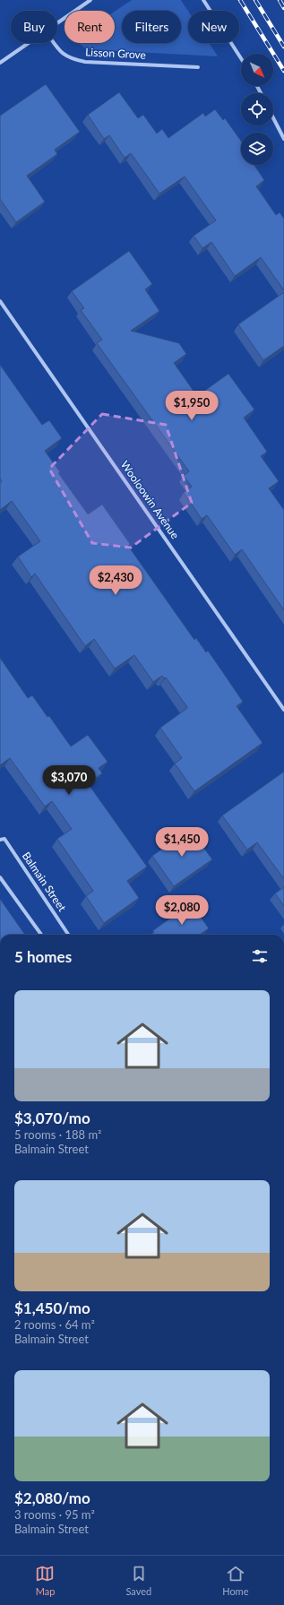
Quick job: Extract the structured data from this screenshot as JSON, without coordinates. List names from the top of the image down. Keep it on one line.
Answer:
{"streets":{"street":["Lisson Grove","Wooloowin Avenue","Balmain Street"]},"north":"bottom right","page":{"chip":["Buy","Rent","Filters","New"],"price":["$1,950","$2,430","$3,070","$1,450","$2,080"],"heading":"5 homes","list":[{"name":"$3,070/mo","note":"5 rooms · 188 m² · Balmain Street"},{"name":"$1,450/mo","note":"2 rooms · 64 m² · Balmain Street"},{"name":"$2,080/mo","note":"3 rooms · 95 m² · Balmain Street"}],"tabs":["Map","Saved","Home"]}}
